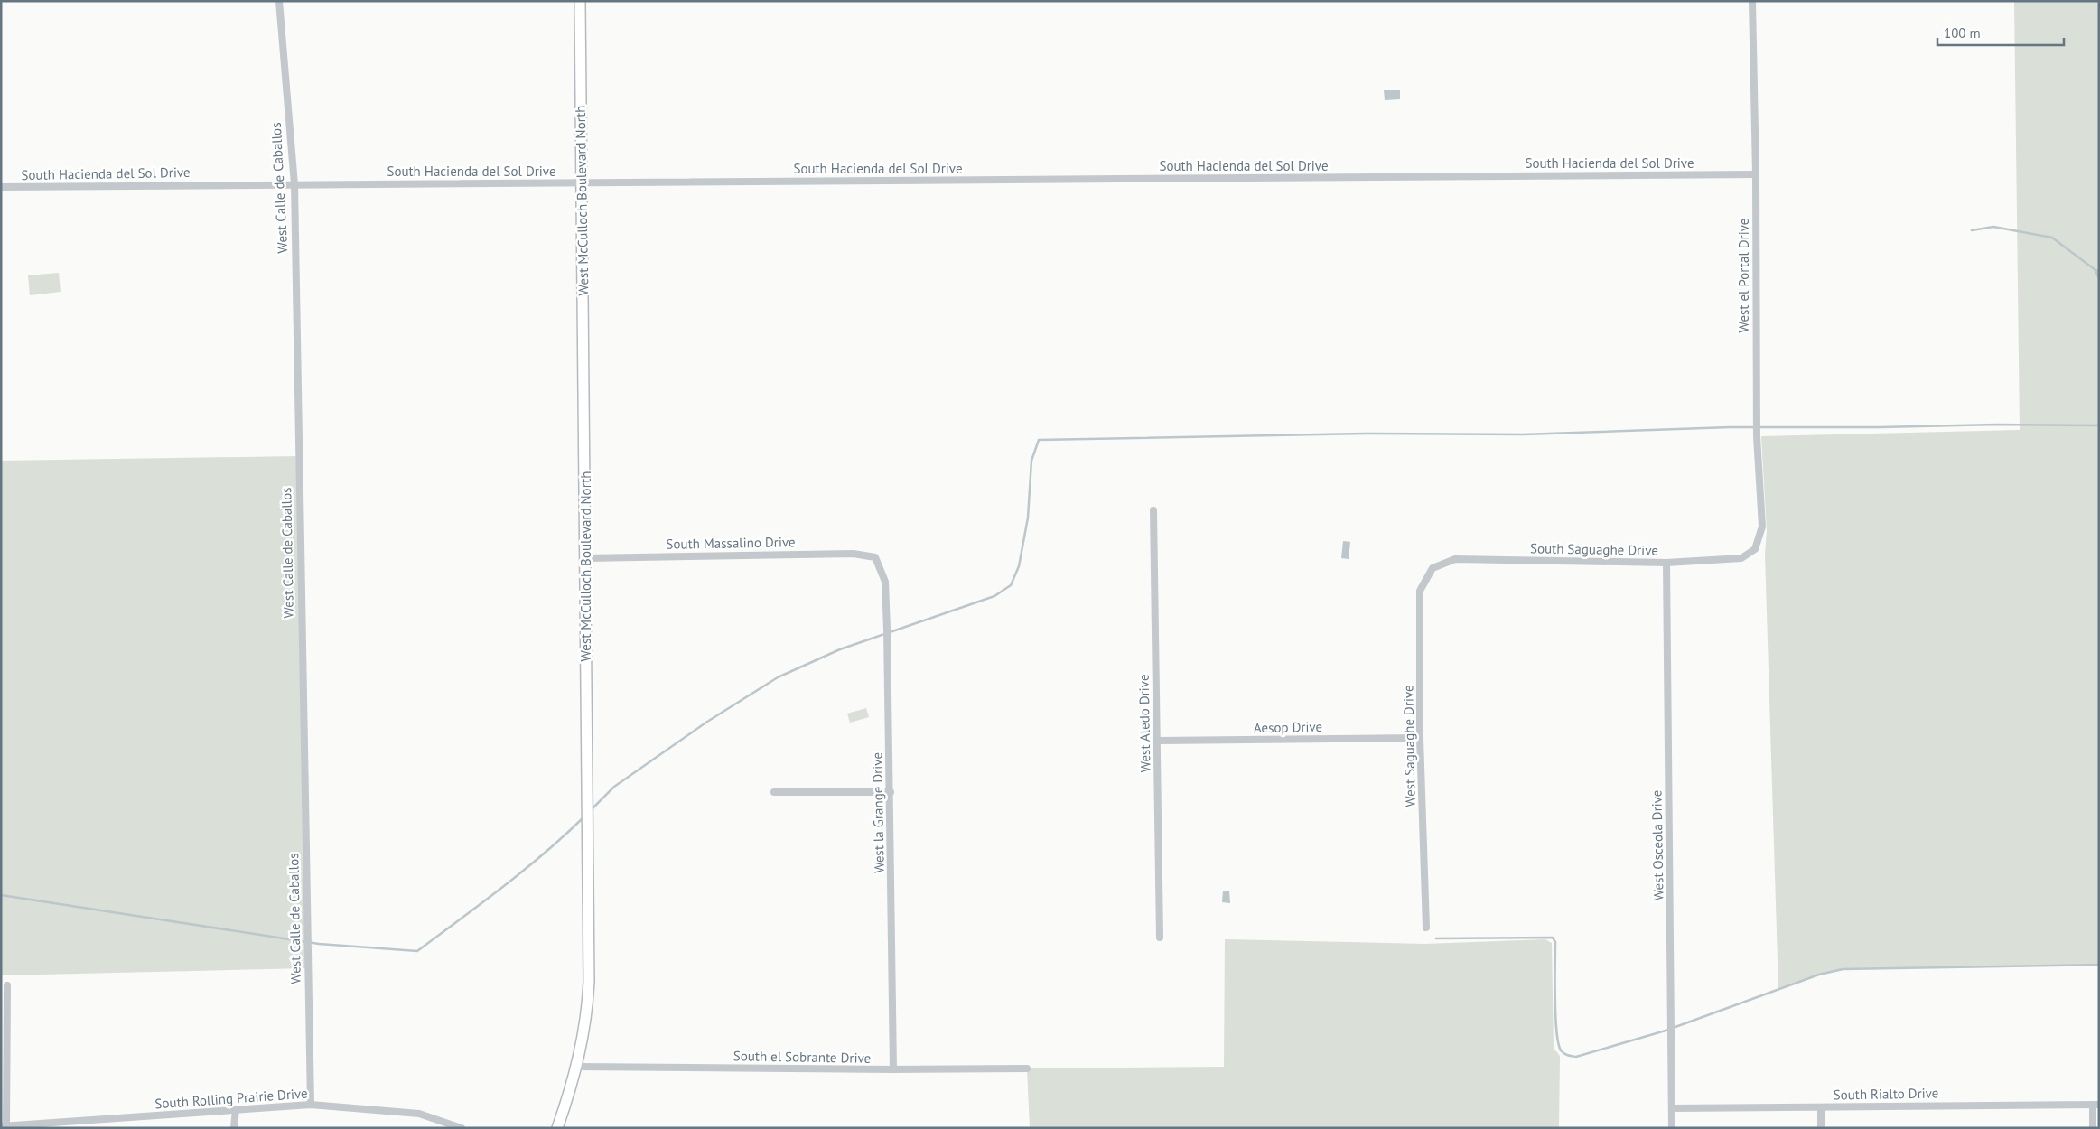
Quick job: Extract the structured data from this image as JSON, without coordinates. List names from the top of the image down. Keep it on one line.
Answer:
{"streets":{"main road":["West McCulloch Boulevard North"],"street":["South Hacienda del Sol Drive","West Calle de Caballos","West el Portal Drive","South Massalino Drive","South Saguaghe Drive","West Aledo Drive","Aesop Drive","West Saguaghe Drive","West la Grange Drive","West Osceola Drive","South el Sobrante Drive","South Rialto Drive","South Rolling Prairie Drive"]},"crossings":[["South Hacienda del Sol Drive","West Calle de Caballos"],["South Hacienda del Sol Drive","West McCulloch Boulevard North"],["South Hacienda del Sol Drive","West el Portal Drive"],["West Calle de Caballos","South Rolling Prairie Drive"],["West McCulloch Boulevard North","South Massalino Drive"],["West McCulloch Boulevard North","South el Sobrante Drive"],["West el Portal Drive","South Saguaghe Drive"],["South Massalino Drive","West la Grange Drive"],["South Saguaghe Drive","West Saguaghe Drive"],["South Saguaghe Drive","West Osceola Drive"],["West Aledo Drive","Aesop Drive"],["Aesop Drive","West Saguaghe Drive"],["West la Grange Drive","South el Sobrante Drive"],["West Osceola Drive","South Rialto Drive"]],"scale_bar":"100 m"}
